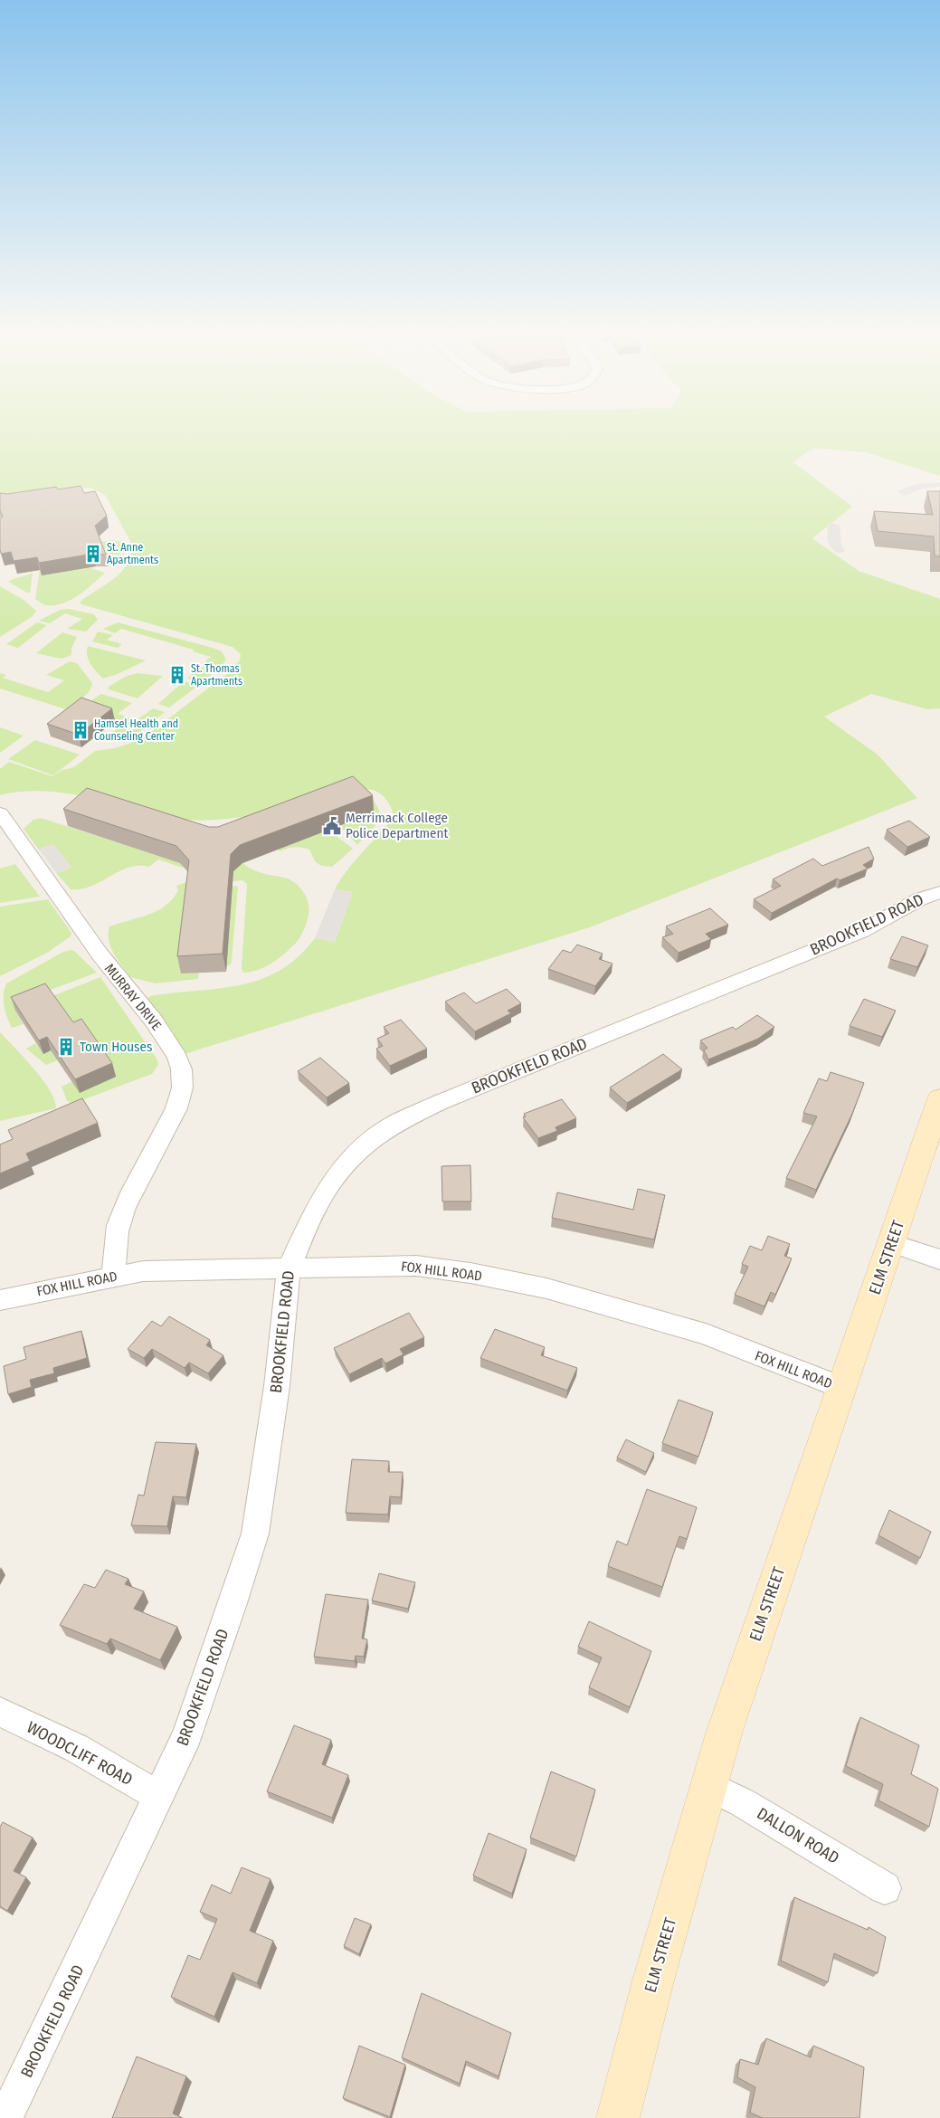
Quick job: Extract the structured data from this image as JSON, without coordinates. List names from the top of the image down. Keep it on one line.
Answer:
{"streets":{"main road":["ELM STREET"],"street":["BROOKFIELD ROAD","MURRAY DRIVE","FOX HILL ROAD","WOODCLIFF ROAD","DALLON ROAD"]},"crossings":[["BROOKFIELD ROAD","FOX HILL ROAD"],["BROOKFIELD ROAD","WOODCLIFF ROAD"],["MURRAY DRIVE","FOX HILL ROAD"],["ELM STREET","FOX HILL ROAD"],["ELM STREET","DALLON ROAD"]],"places":{"building":["St. Anne Apartments","St. Thomas Apartments","Hamsel Health and Counseling Center","Town Houses"],"public building":["Merrimack College Police Department"]}}
